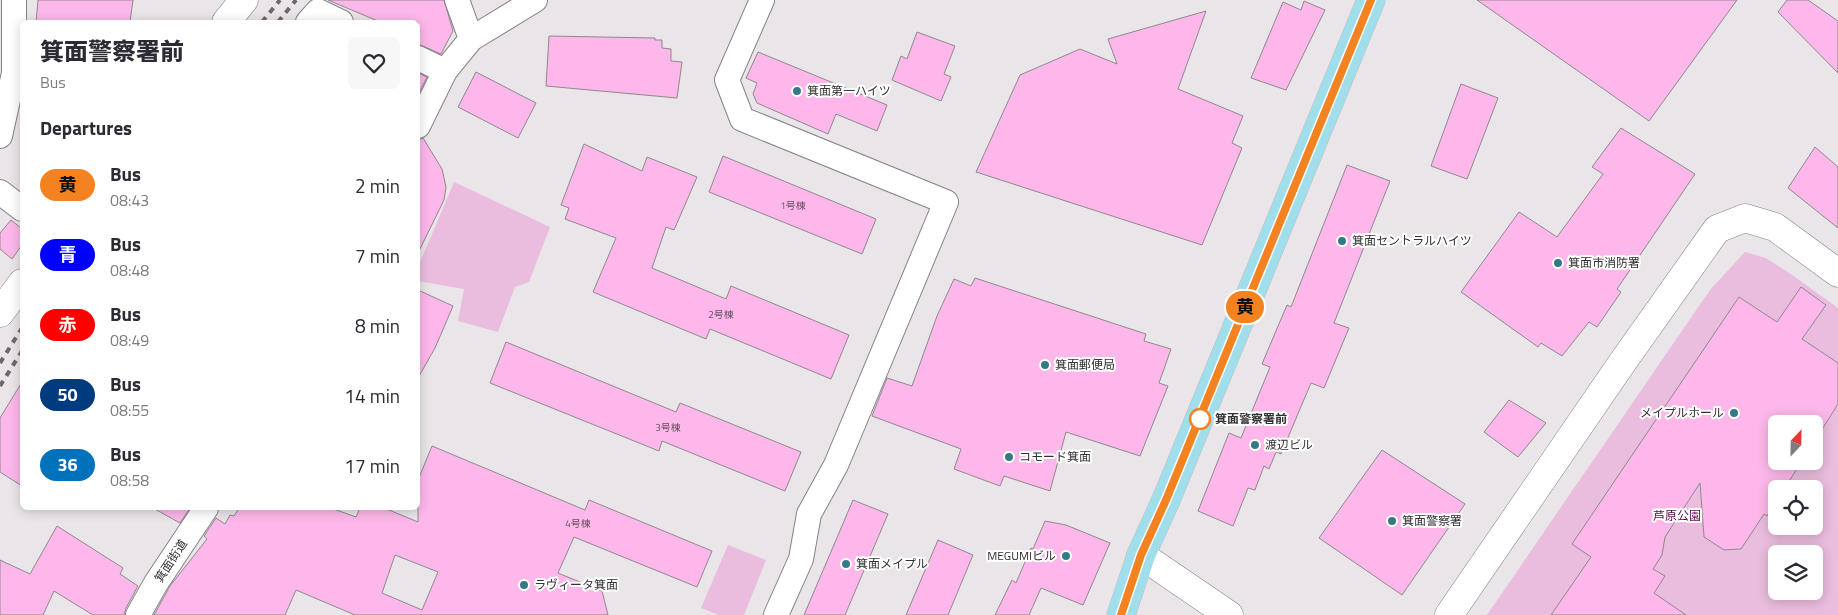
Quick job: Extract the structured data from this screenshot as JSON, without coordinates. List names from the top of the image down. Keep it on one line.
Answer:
{"streets":{"street":["箕面街道"]},"parks":["芦原公園"],"places":["箕面第一ハイツ","箕面セントラルハイツ","箕面市消防署","箕面郵便局","メイプルホール","箕面警察署前","渡辺ビル","コモード箕面","箕面警察署","MEGUMIビル","箕面メイプル","ラヴィータ箕面"],"lines":["bus line 黄"],"house_numbers":["1号棟","2号棟","3号棟","4号棟"],"north":"top","page":{"on_map":"黄","heading":[["箕面警察署前","Bus"],"Departures"],"list":[{"mark":"黄","name":"Bus","note":"08:43","value":"2 min"},{"mark":"青","name":"Bus","note":"08:48","value":"7 min"},{"mark":"赤","name":"Bus","note":"08:49","value":"8 min"},{"mark":"50","name":"Bus","note":"08:55","value":"14 min"},{"mark":"36","name":"Bus","note":"08:58","value":"17 min"}]}}
